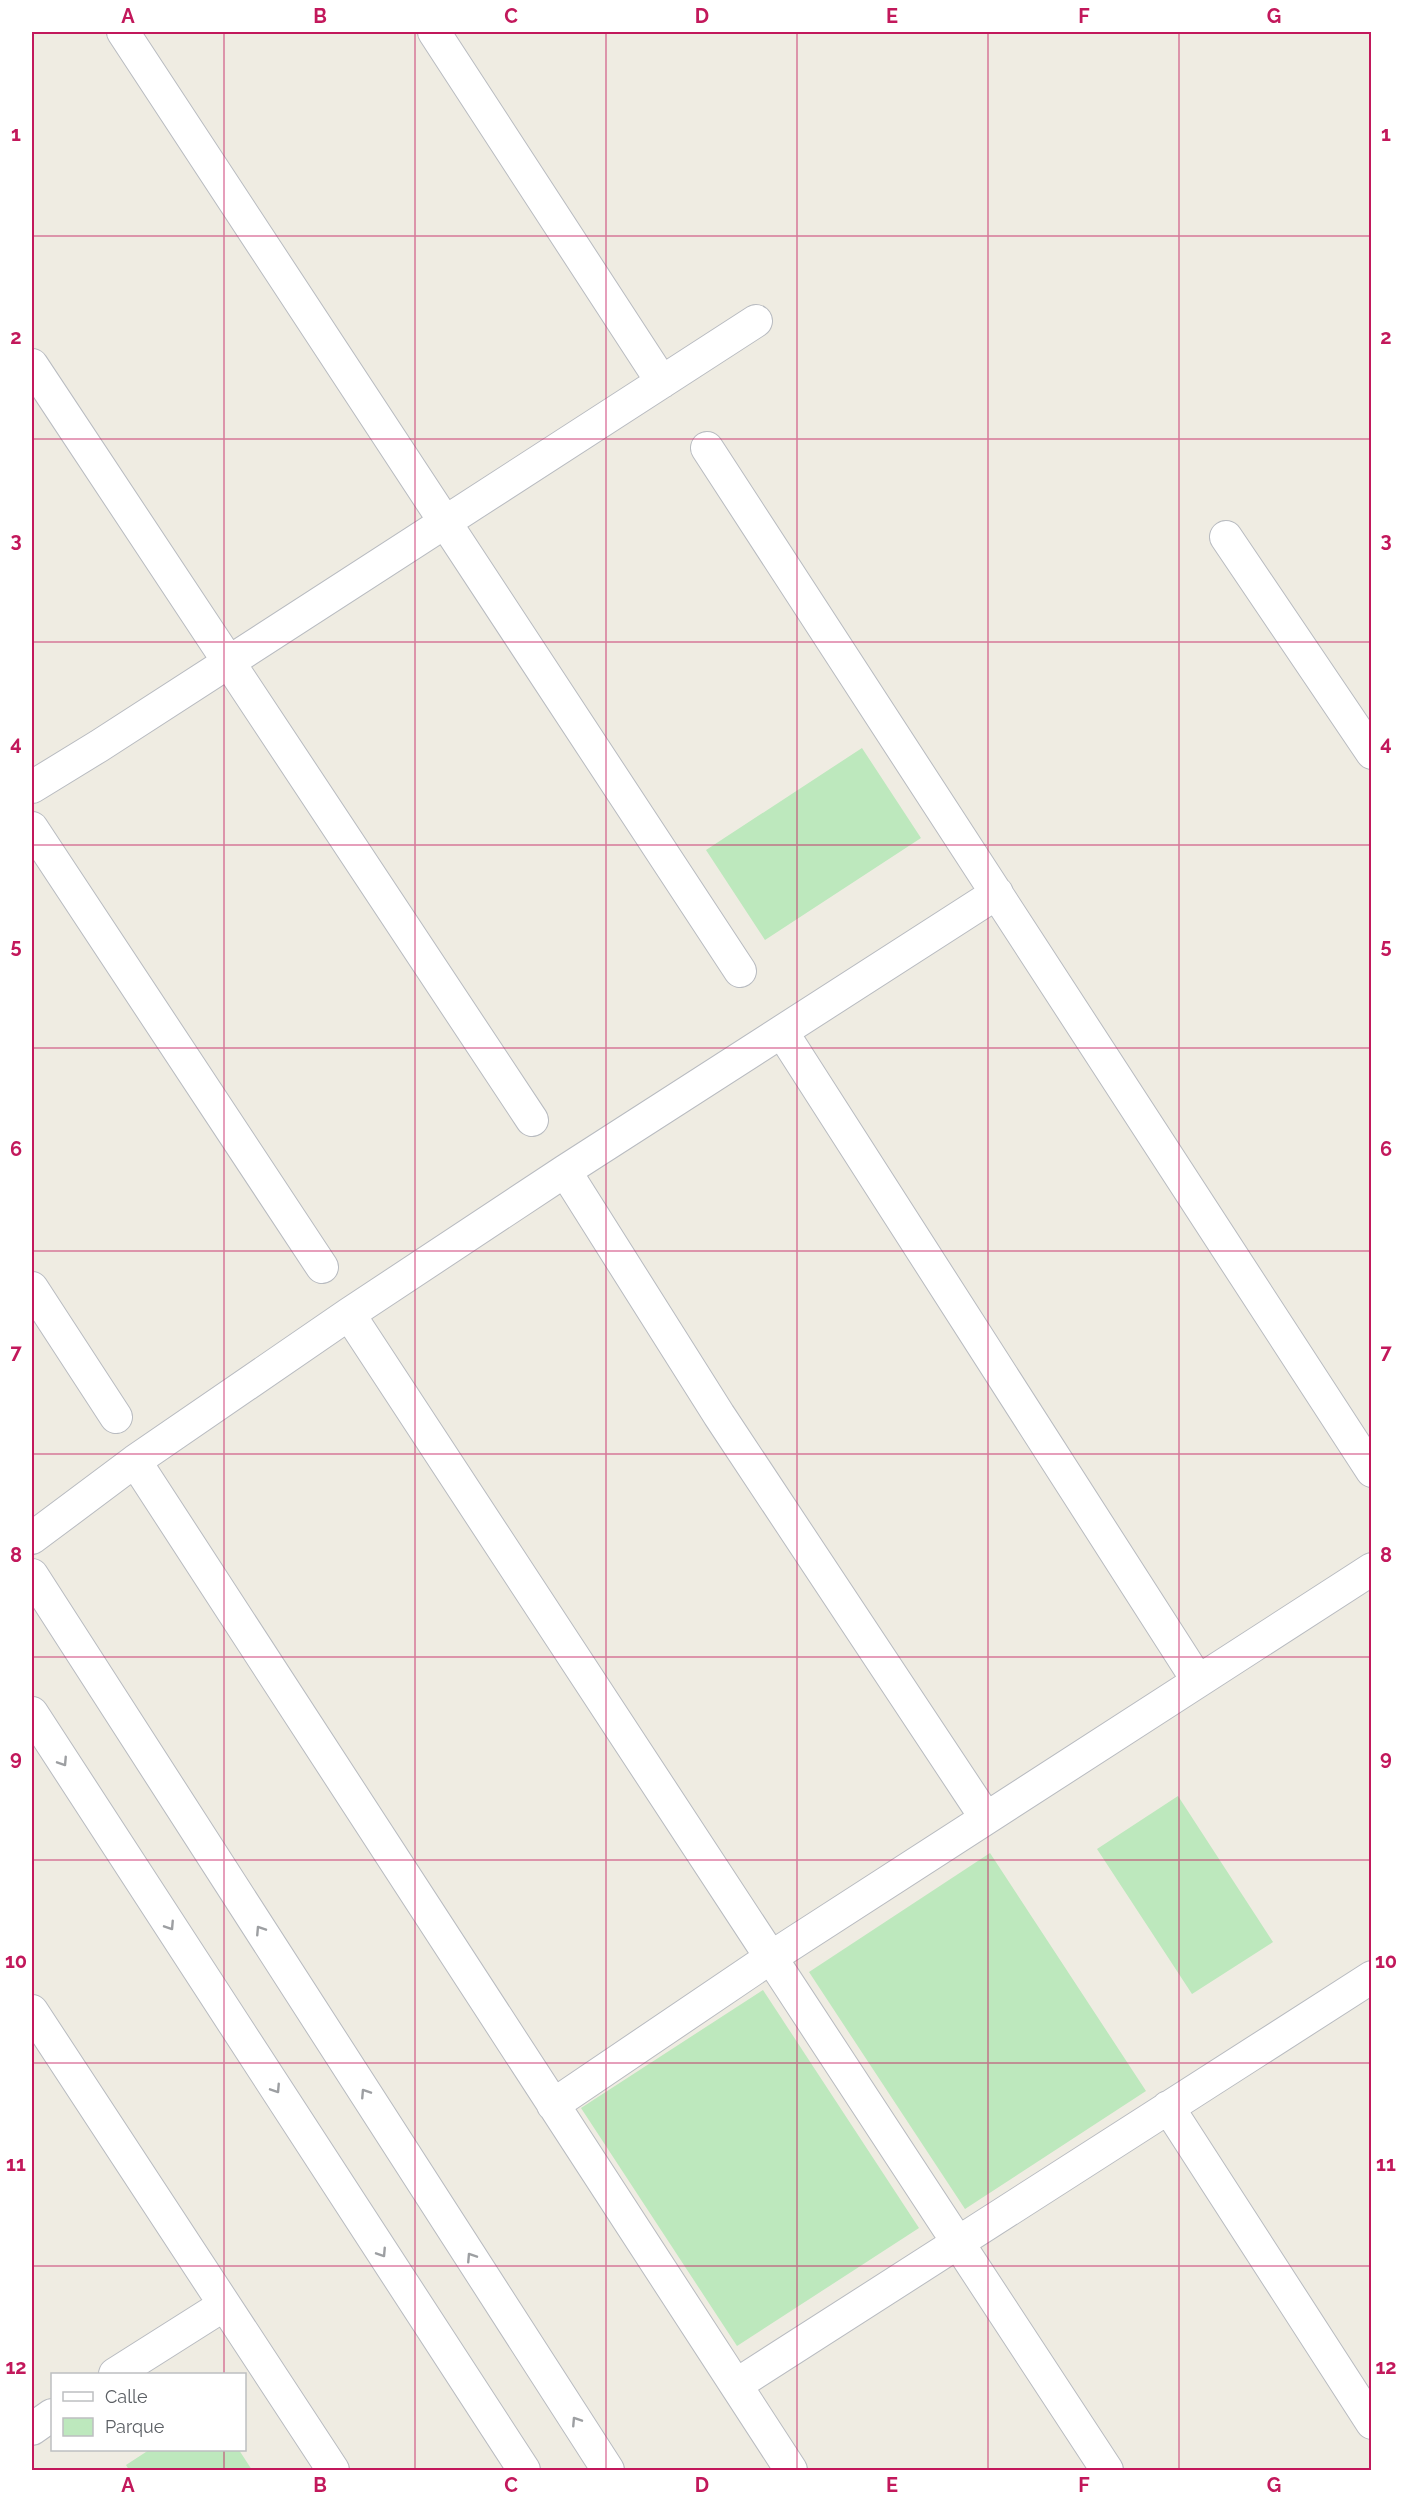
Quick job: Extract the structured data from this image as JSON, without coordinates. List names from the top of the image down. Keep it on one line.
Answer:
{"legend":["Calle","Parque"],"grid":{"columns":["A","B","C","D","E","F","G"],"rows":["1","2","3","4","5","6","7","8","9","10","11","12"]}}
